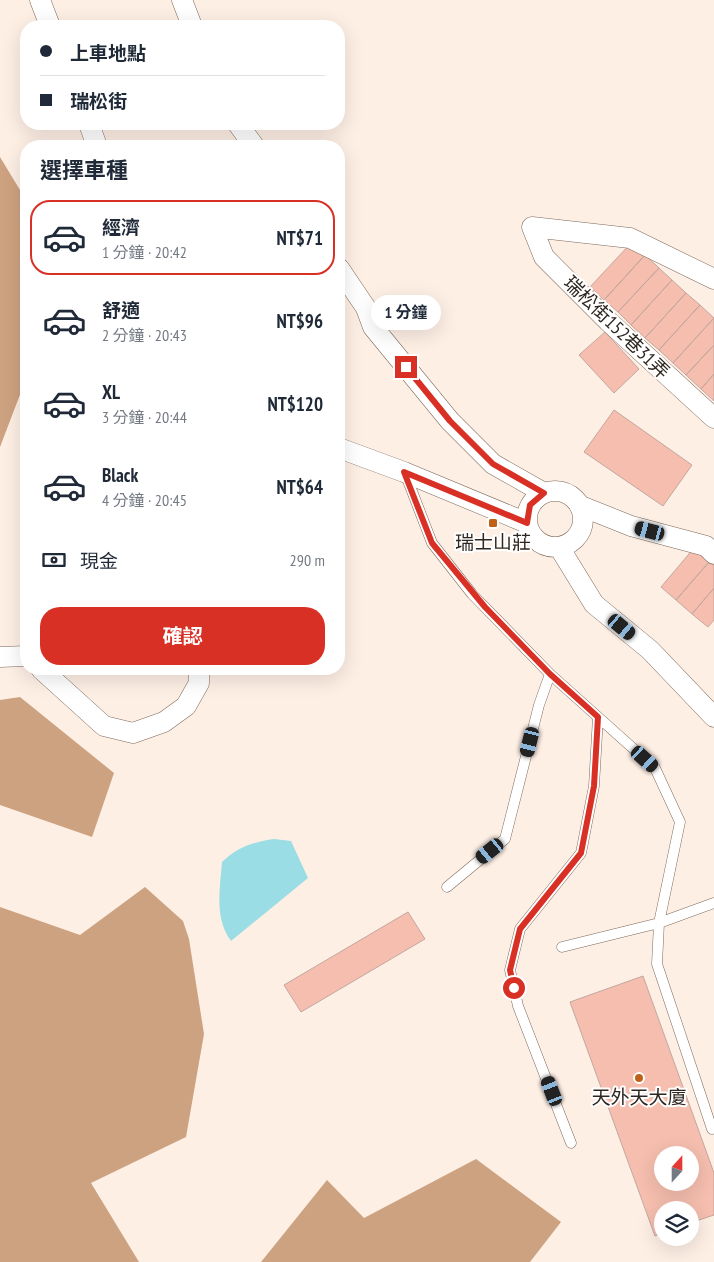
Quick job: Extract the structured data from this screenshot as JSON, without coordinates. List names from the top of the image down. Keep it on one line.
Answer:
{"streets":{"street":["瑞松街152巷31弄"]},"places":{"transit":["瑞士山莊"],"other":["天外天大廈"]},"north":"top","page":{"banner":["上車地點","瑞松街"],"heading":"選擇車種","list":[{"name":"經濟","note":"1 分鐘 · 20:42","value":"NT$71"},{"name":"舒適","note":"2 分鐘 · 20:43","value":"NT$96"},{"name":"XL","note":"3 分鐘 · 20:44","value":"NT$120"},{"name":"Black","note":"4 分鐘 · 20:45","value":"NT$64"}],"bubble":"1 分鐘","pay":["現金","290 m"],"buttons":"確認"}}
